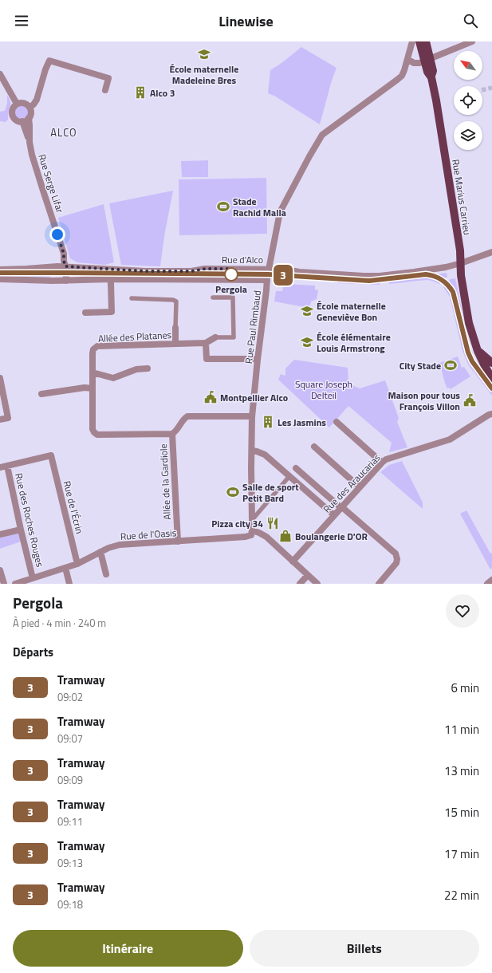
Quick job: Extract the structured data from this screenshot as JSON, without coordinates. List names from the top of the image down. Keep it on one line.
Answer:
{"streets":{"main road":["Rue Marius Carrieu"],"street":["Rue Serge Lifar","Rue d'Alco","Rue Paul Rimbaud","Allée des Platanes","Allée de la Gardiole","Rue des Araucarias","Rue de l'Écrin","Rue des Roches Rouges","Rue de l'Oasis"]},"crossings":[["Rue Serge Lifar","Rue d'Alco"],["Rue Marius Carrieu","Rue d'Alco"],["Rue Marius Carrieu","Rue Paul Rimbaud"],["Rue d'Alco","Rue Paul Rimbaud"],["Rue Paul Rimbaud","Allée de la Gardiole"],["Rue Paul Rimbaud","Rue de l'Oasis"],["Allée des Platanes","Allée de la Gardiole"],["Allée de la Gardiole","Rue de l'Oasis"],["Rue de l'Écrin","Rue des Roches Rouges"],["Rue de l'Écrin","Rue de l'Oasis"],["Rue des Roches Rouges","Rue de l'Oasis"]],"districts":["ALCO"],"parks":["Square Joseph Delteil"],"places":{"school or university":["École maternelle Madeleine Bres","École maternelle Geneviève Bon","École élémentaire Louis Armstrong"],"building":["Alco 3","Les Jasmins"],"sports":["Stade Rachid Malla","City Stade","Salle de sport Petit Bard"],"other":["Pergola"],"public building":["Montpellier Alco","Maison pour tous François Villon"],"restaurant":["Pizza city 34"],"shop":["Boulangerie D'OR"]},"lines":["tram line 3"],"north":"top left","page":{"header":"Linewise","on_map":"3","heading":[["Pergola","À pied · 4 min · 240 m"],"Départs"],"list":[{"mark":"3","name":"Tramway","note":"09:02","value":"6 min"},{"mark":"3","name":"Tramway","note":"09:07","value":"11 min"},{"mark":"3","name":"Tramway","note":"09:09","value":"13 min"},{"mark":"3","name":"Tramway","note":"09:11","value":"15 min"},{"mark":"3","name":"Tramway","note":"09:13","value":"17 min"},{"mark":"3","name":"Tramway","note":"09:18","value":"22 min"}],"buttons":["Itinéraire","Billets"]}}
